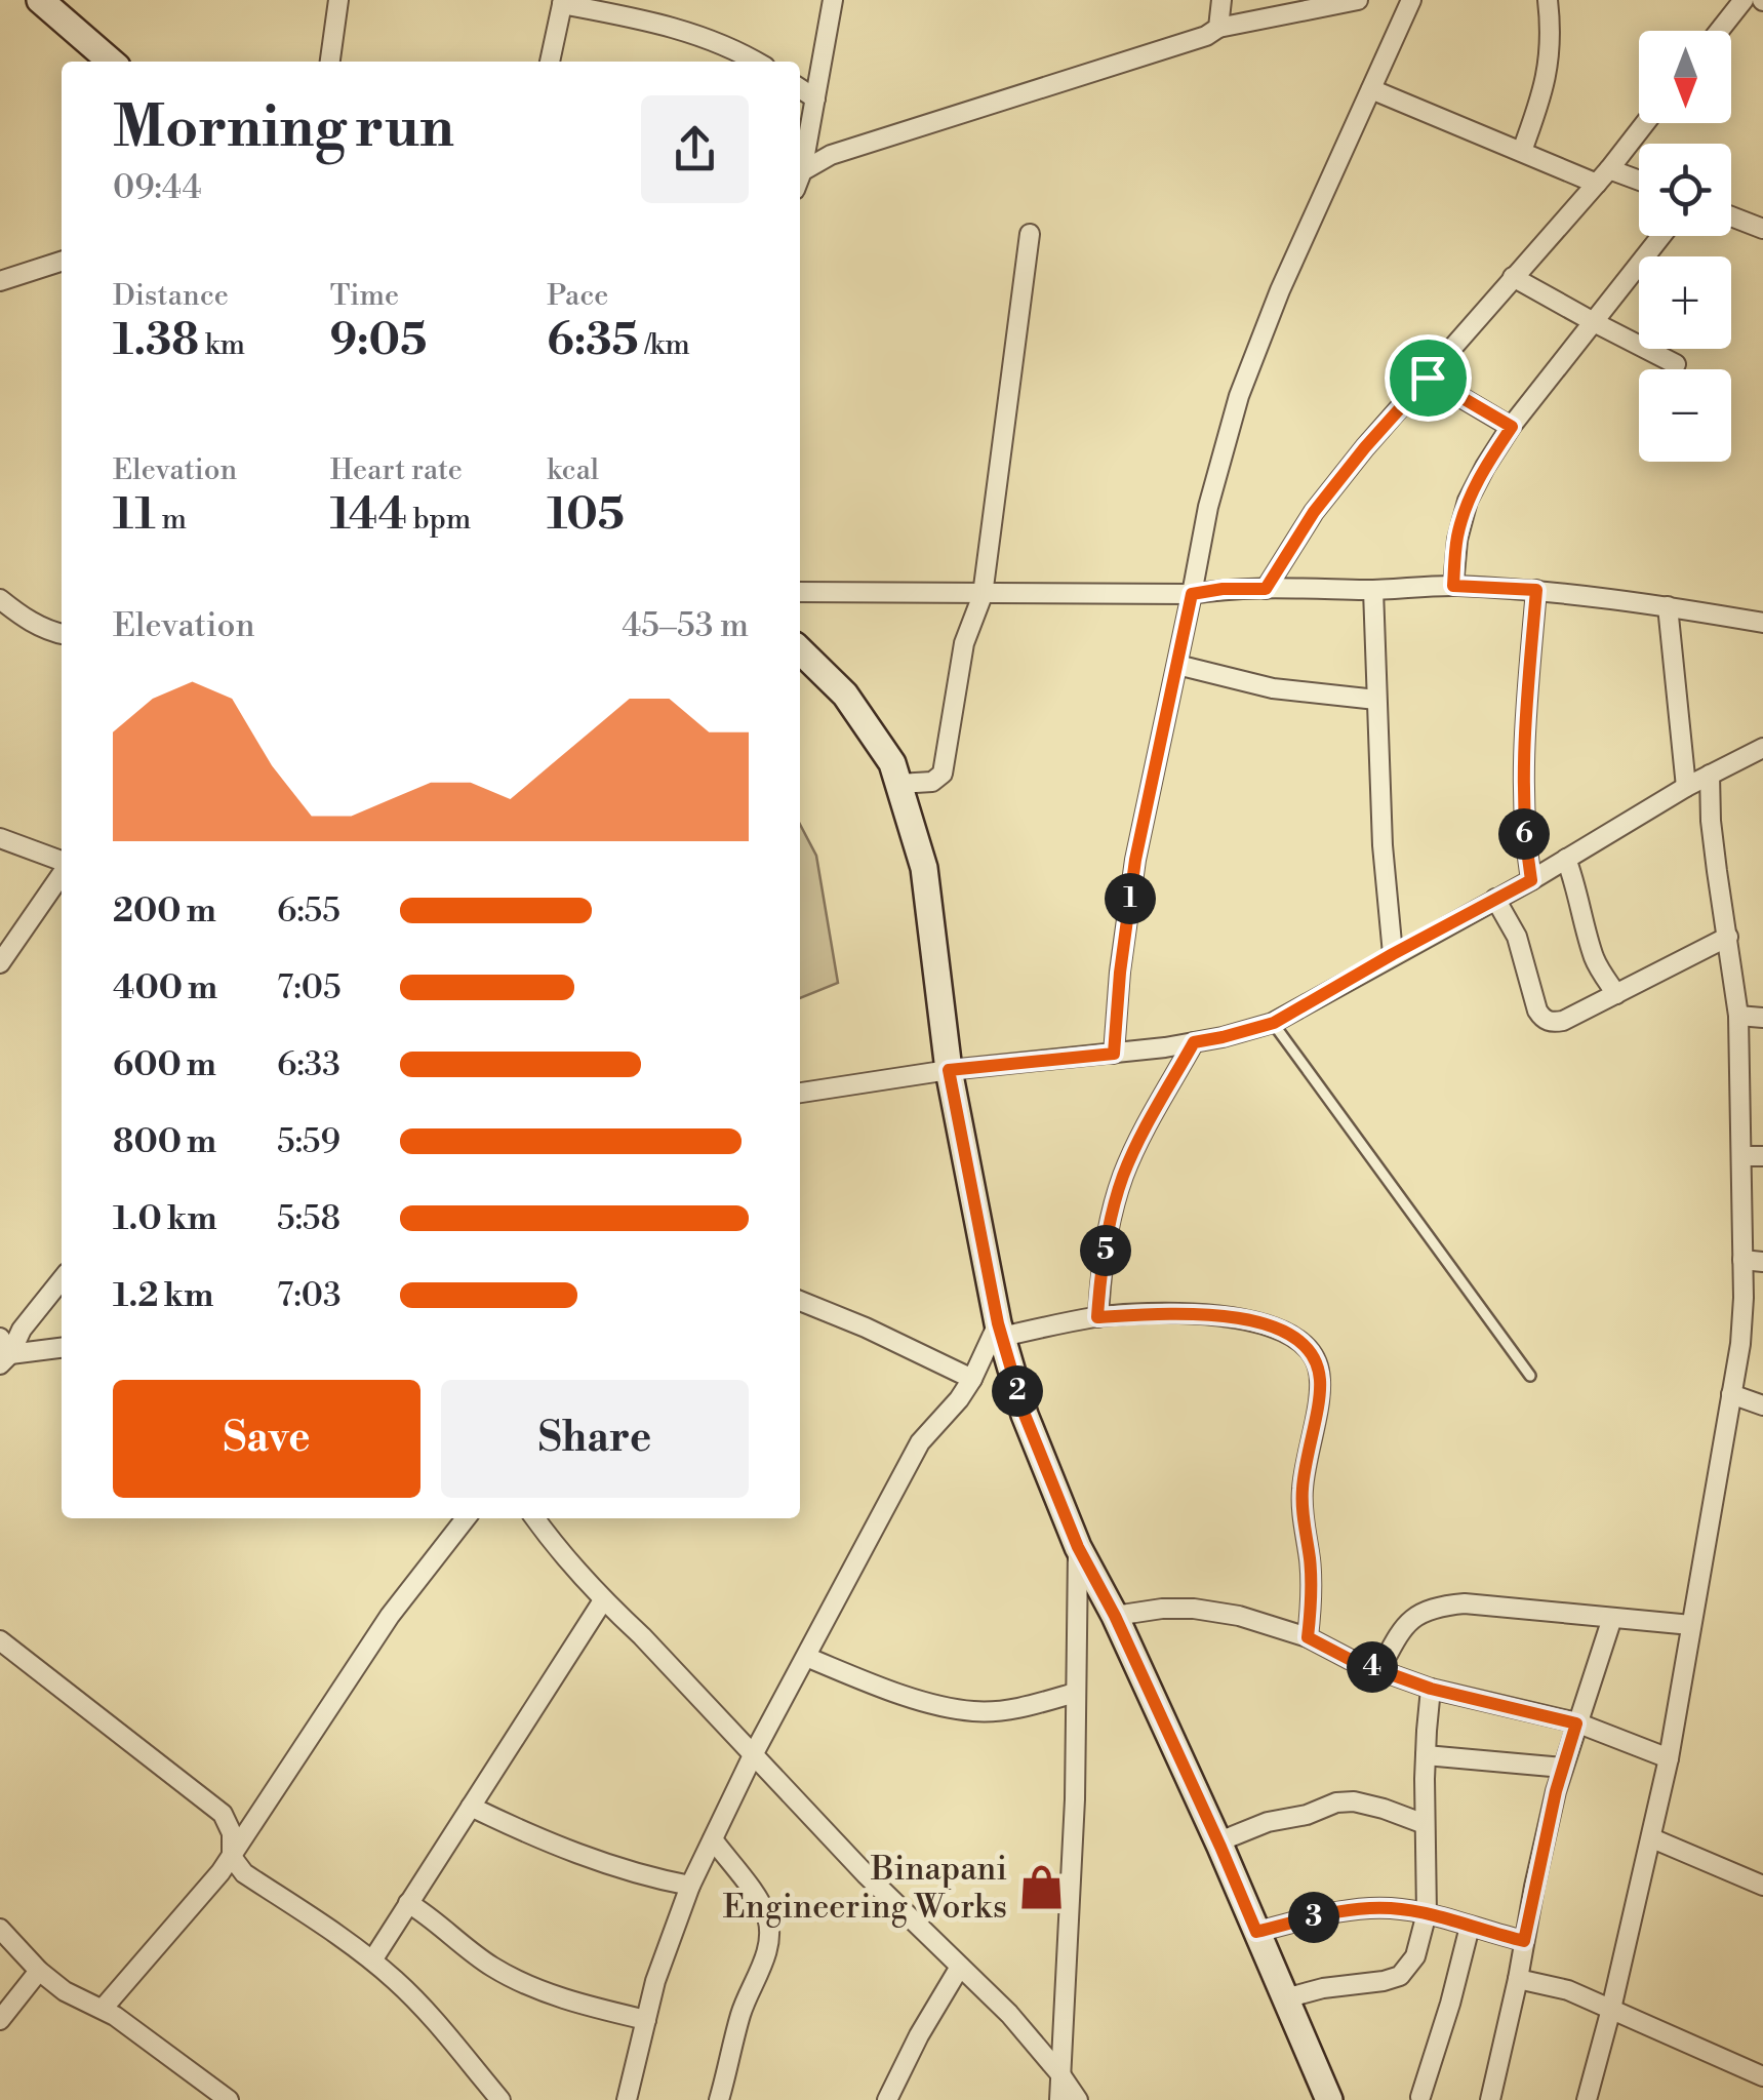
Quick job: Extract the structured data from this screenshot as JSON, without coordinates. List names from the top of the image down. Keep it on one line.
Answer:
{"places":{"shop":["Binapani Engineering Works"]},"north":"bottom","page":{"map_buttons":["+","−"],"heading":["Morning run","09:44"],"stats":[["Distance","1.38 km"],["Time","9:05"],["Pace","6:35 /km"],["Elevation","11 m"],["Heart rate","144 bpm"],["kcal","105"]],"chart":["Elevation","45–53 m"],"pins":["6","1","5","2","4","3"],"list":[{"name":"200 m","note":"6:55"},{"name":"400 m","note":"7:05"},{"name":"600 m","note":"6:33"},{"name":"800 m","note":"5:59"},{"name":"1.0 km","note":"5:58"},{"name":"1.2 km","note":"7:03"}],"buttons":["Save","Share"]}}
